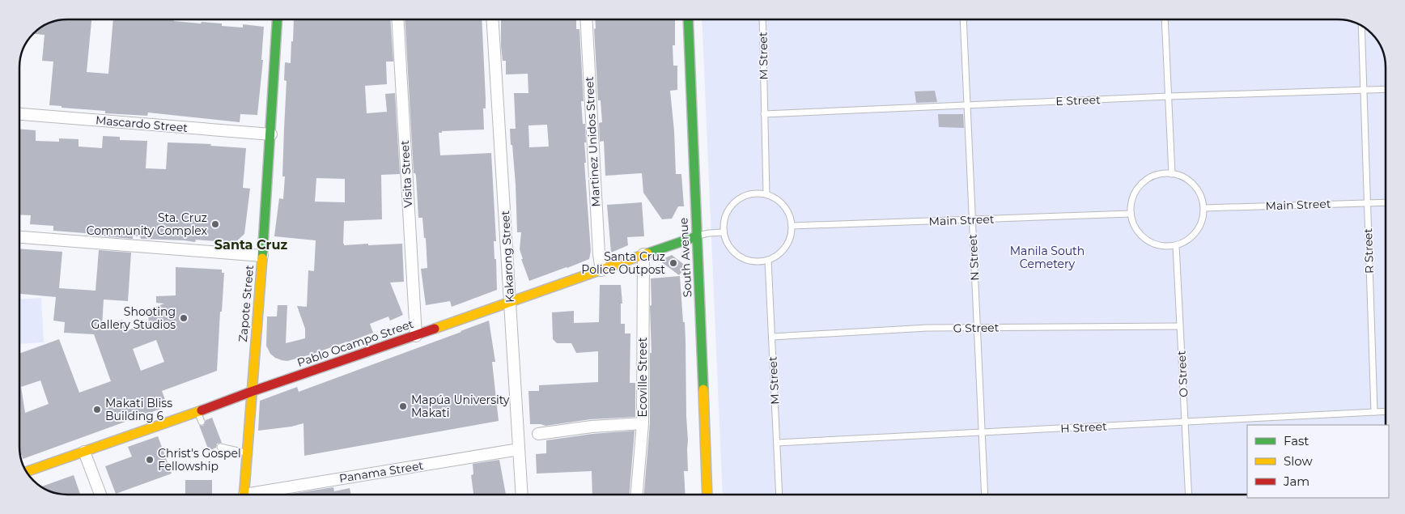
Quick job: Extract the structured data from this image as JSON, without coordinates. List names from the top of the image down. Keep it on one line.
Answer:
{"streets":{"main road":["South Avenue","Zapote Street","Pablo Ocampo Street"],"street":["Mascardo Street","Martinez Unidos Street","Visita Street","Kakarong Street","Ecoville Street","Panama Street"],"lane":["M Street","E Street","Main Street","R Street","N Street","G Street","O Street","H Street"]},"crossings":[["M Street","E Street"],["M Street","Main Street"],["M Street","G Street"],["M Street","H Street"],["E Street","R Street"],["E Street","N Street"],["Mascardo Street","Zapote Street"],["Martinez Unidos Street","Pablo Ocampo Street"],["Visita Street","Pablo Ocampo Street"],["Main Street","R Street"],["Main Street","N Street"],["Main Street","O Street"],["R Street","H Street"],["Kakarong Street","Pablo Ocampo Street"],["Kakarong Street","Panama Street"],["South Avenue","Pablo Ocampo Street"],["N Street","G Street"],["N Street","H Street"],["Zapote Street","Pablo Ocampo Street"],["G Street","O Street"],["Pablo Ocampo Street","Ecoville Street"],["O Street","H Street"]],"districts":["Santa Cruz"],"parks":["Manila South Cemetery"],"places":["Sta. Cruz Community Complex","Santa Cruz Police Outpost","Shooting Gallery Studios","Mapúa University Makati","Makati Bliss Building 6","Christ's Gospel Fellowship"],"legend":["Fast","Slow","Jam"]}
